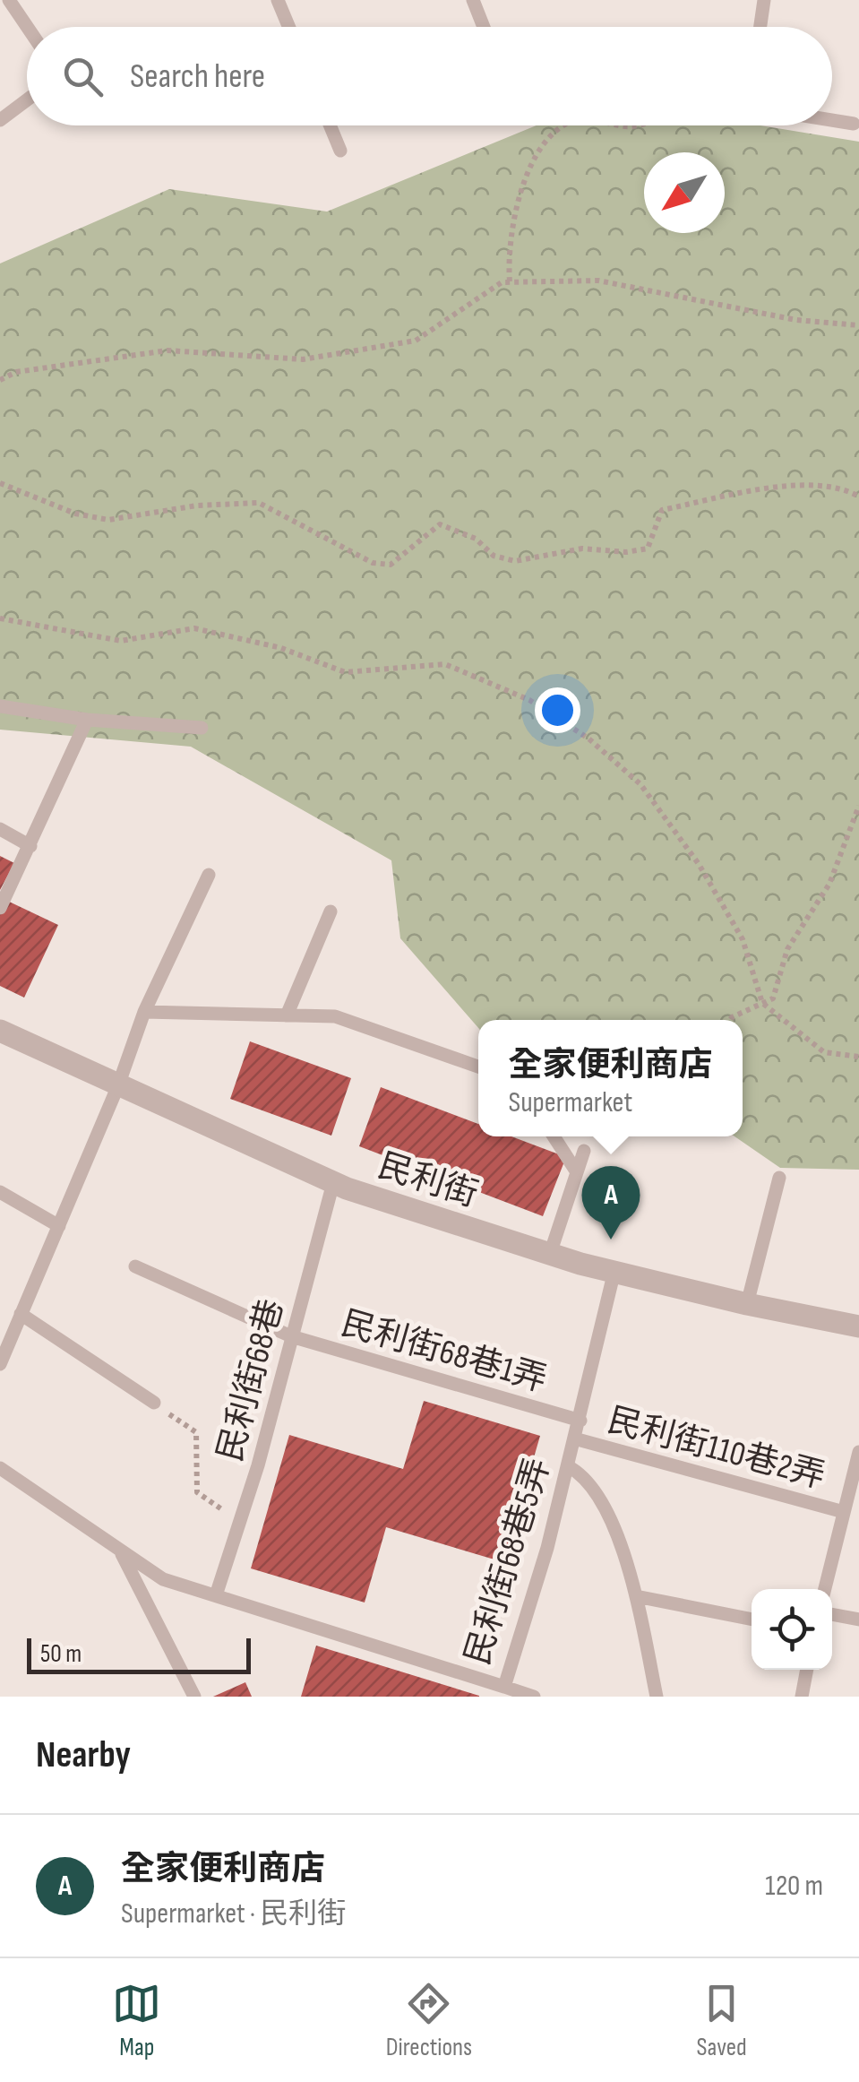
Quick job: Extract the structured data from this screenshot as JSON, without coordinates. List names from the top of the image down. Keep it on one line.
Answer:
{"streets":{"street":["民利街"],"lane":["民利街68巷1弄","民利街68巷","民利街110巷2弄","民利街68巷5弄"]},"crossings":[["民利街","民利街68巷"],["民利街","民利街68巷5弄"],["民利街68巷1弄","民利街68巷"],["民利街68巷1弄","民利街68巷5弄"],["民利街68巷","民利街68巷5弄"],["民利街110巷2弄","民利街68巷5弄"]],"scale_bar":"50 m","north":"bottom left","page":{"search":"Search here","popup":["全家便利商店","Supermarket"],"pins":"A","scale":"50 m","heading":"Nearby","list":[{"mark":"A","name":"全家便利商店","note":"Supermarket · 民利街","value":"120 m"}],"nav":["Map","Directions","Saved"]}}
